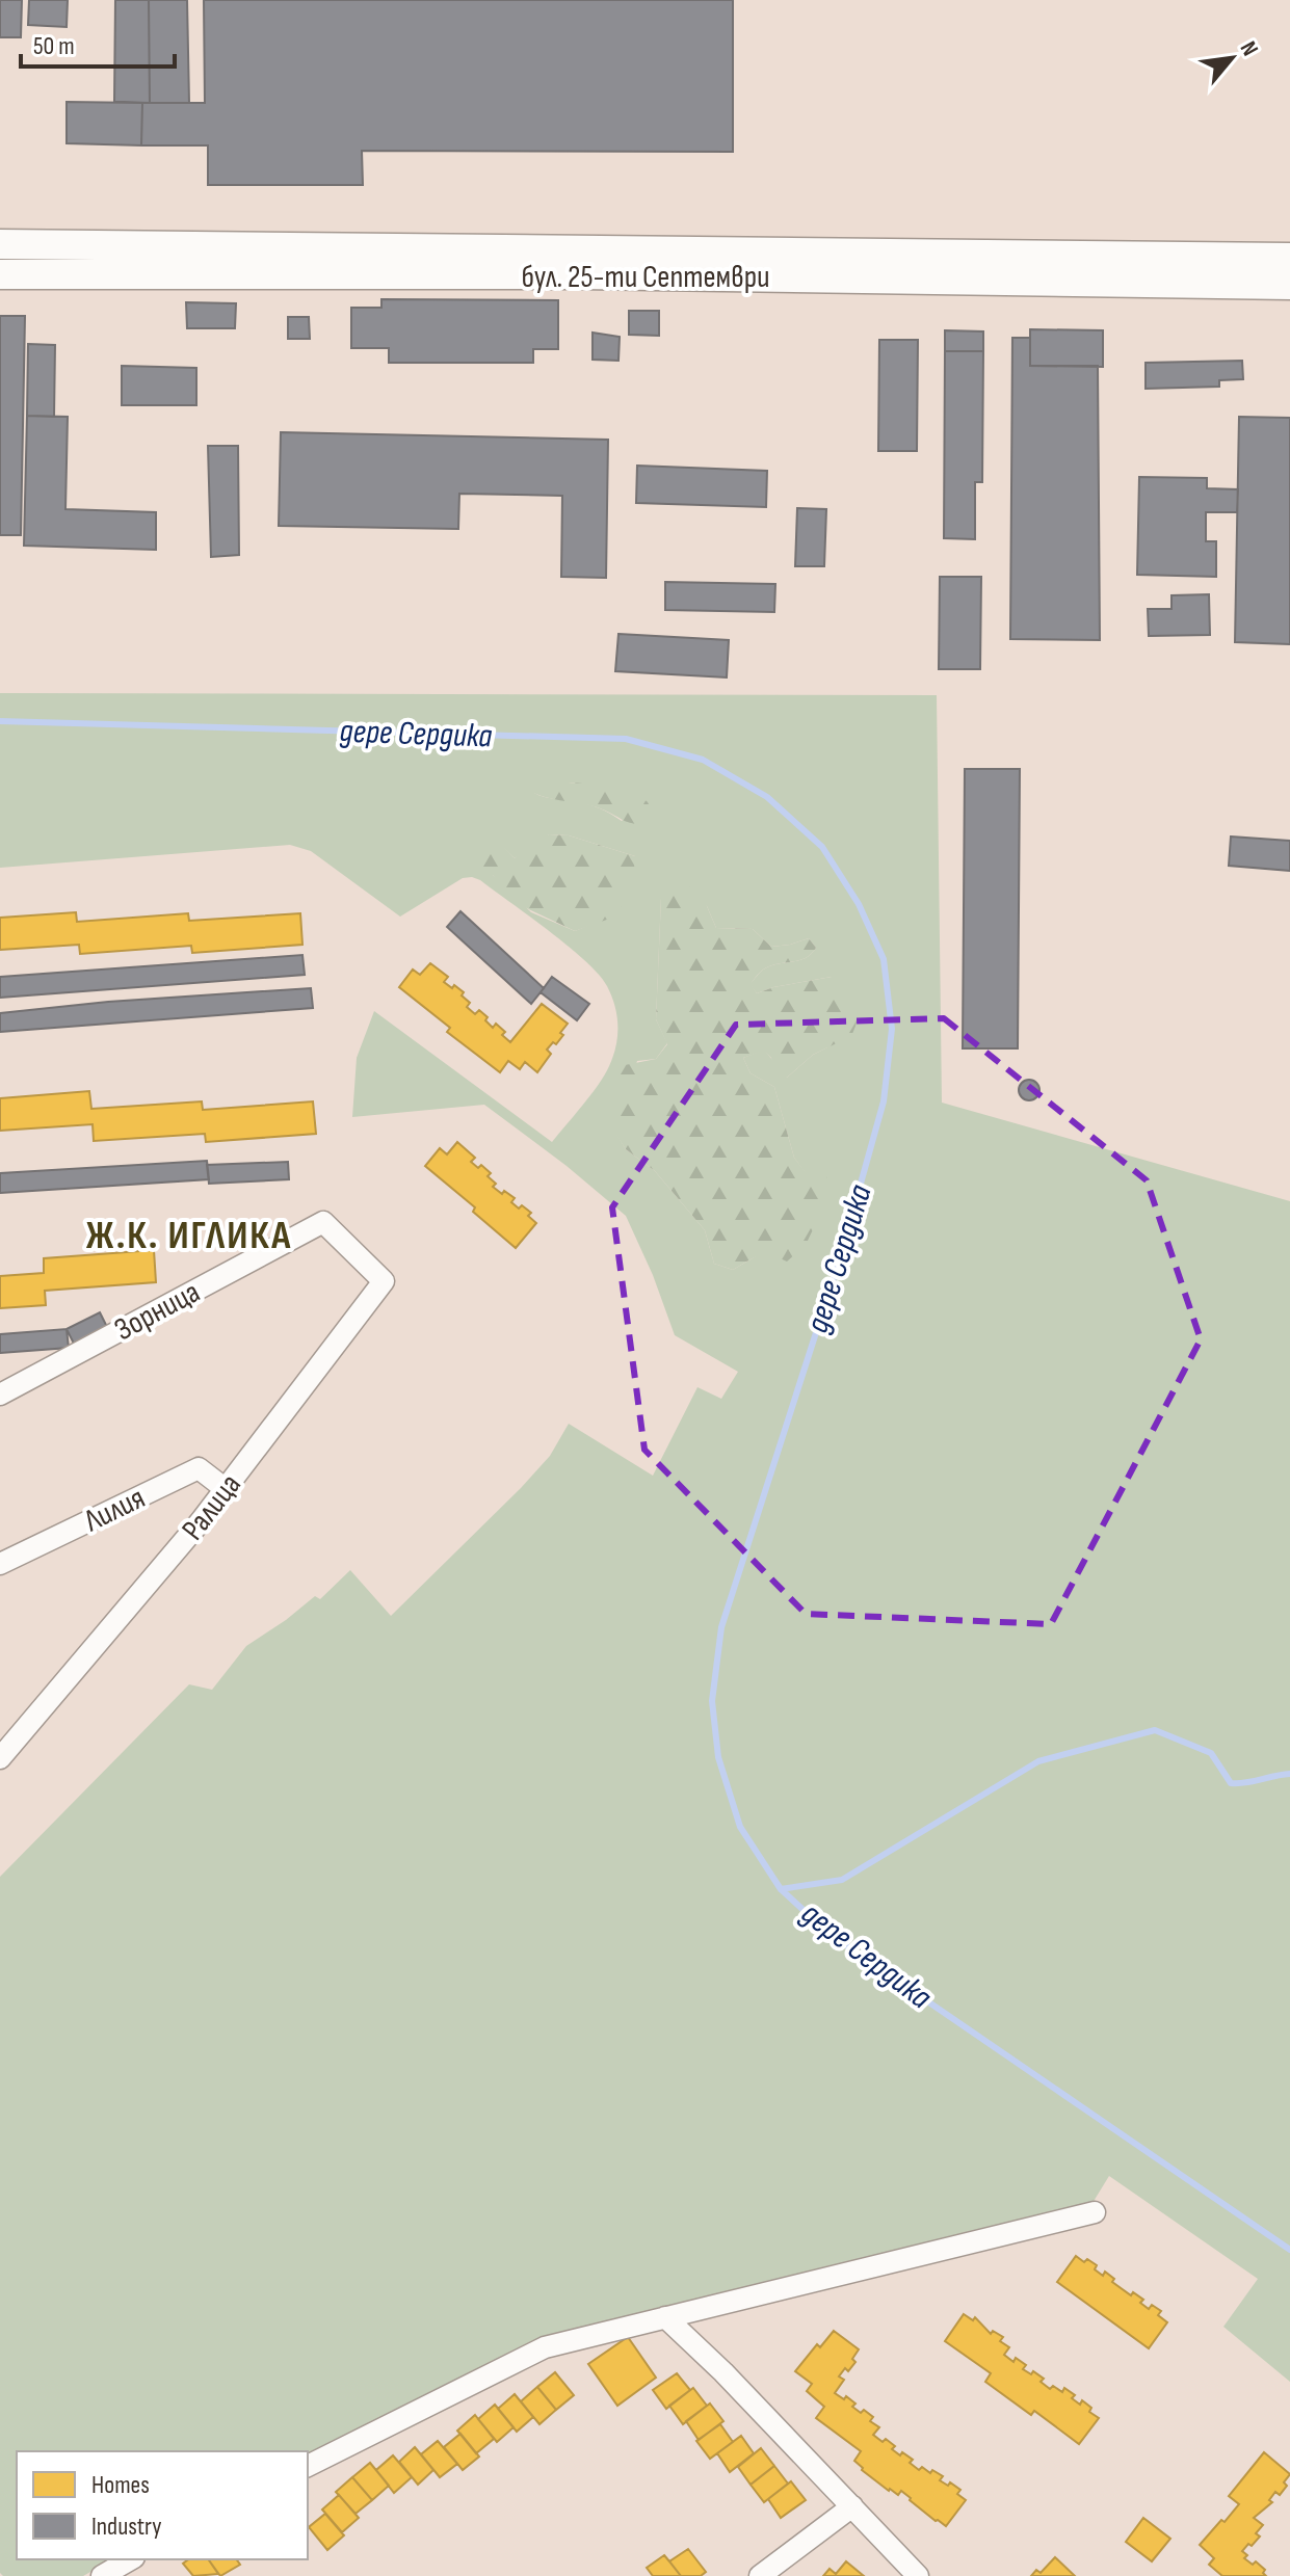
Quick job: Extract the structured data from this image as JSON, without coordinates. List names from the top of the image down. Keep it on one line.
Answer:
{"streets":{"main road":["бул. 25-ти Септември"],"street":["Зорница","Ралица","Лилия"]},"crossings":[["Зорница","Ралица"],["Ралица","Лилия"]],"districts":["Ж.К. ИГЛИКА"],"water":["дере Сердика"],"legend":["Homes","Industry"],"scale_bar":"50 m","north":"top right"}
